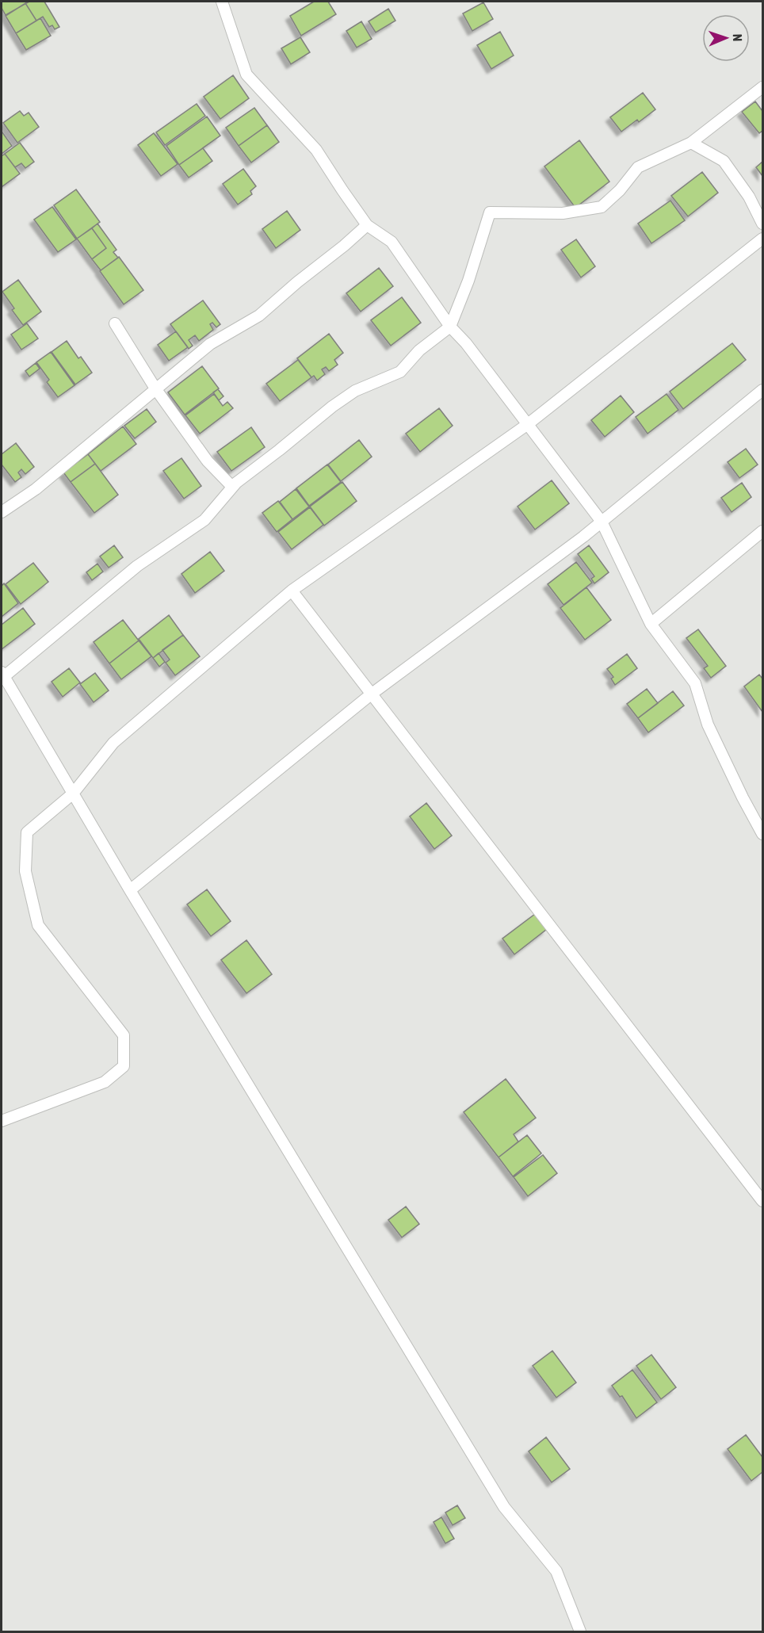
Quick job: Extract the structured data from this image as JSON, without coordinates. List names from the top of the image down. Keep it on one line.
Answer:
{"north":"right"}
